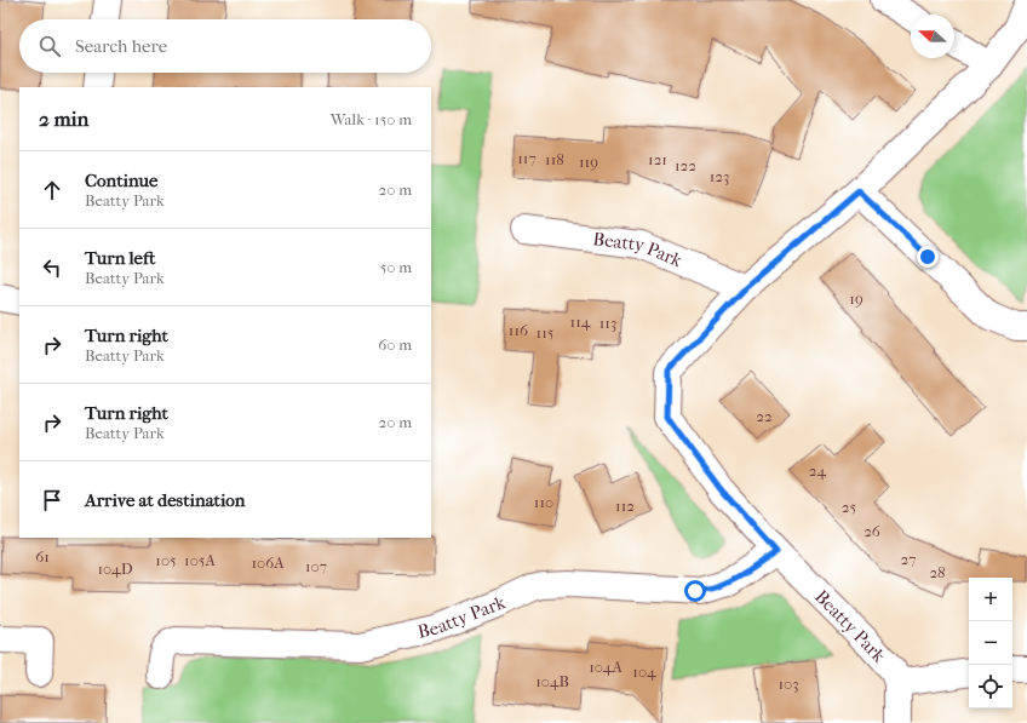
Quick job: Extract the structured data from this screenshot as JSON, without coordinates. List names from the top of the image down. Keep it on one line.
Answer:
{"streets":{"street":["Beatty Park"]},"house_numbers":["117","118","121","119","122","123","19","114","113","116","115","22","24","110","112","25","26","61","27","105","105A","106A","107","104D","28","104A","104","104B","103"],"north":"left","page":{"search":"Search here","heading":["2 min","Walk · 150 m"],"list":[["Continue","Beatty Park","20 m"],["Turn left","Beatty Park","50 m"],["Turn right","Beatty Park","60 m"],["Turn right","Beatty Park","20 m"],"Arrive at destination"],"map_buttons":["+","−"]}}
